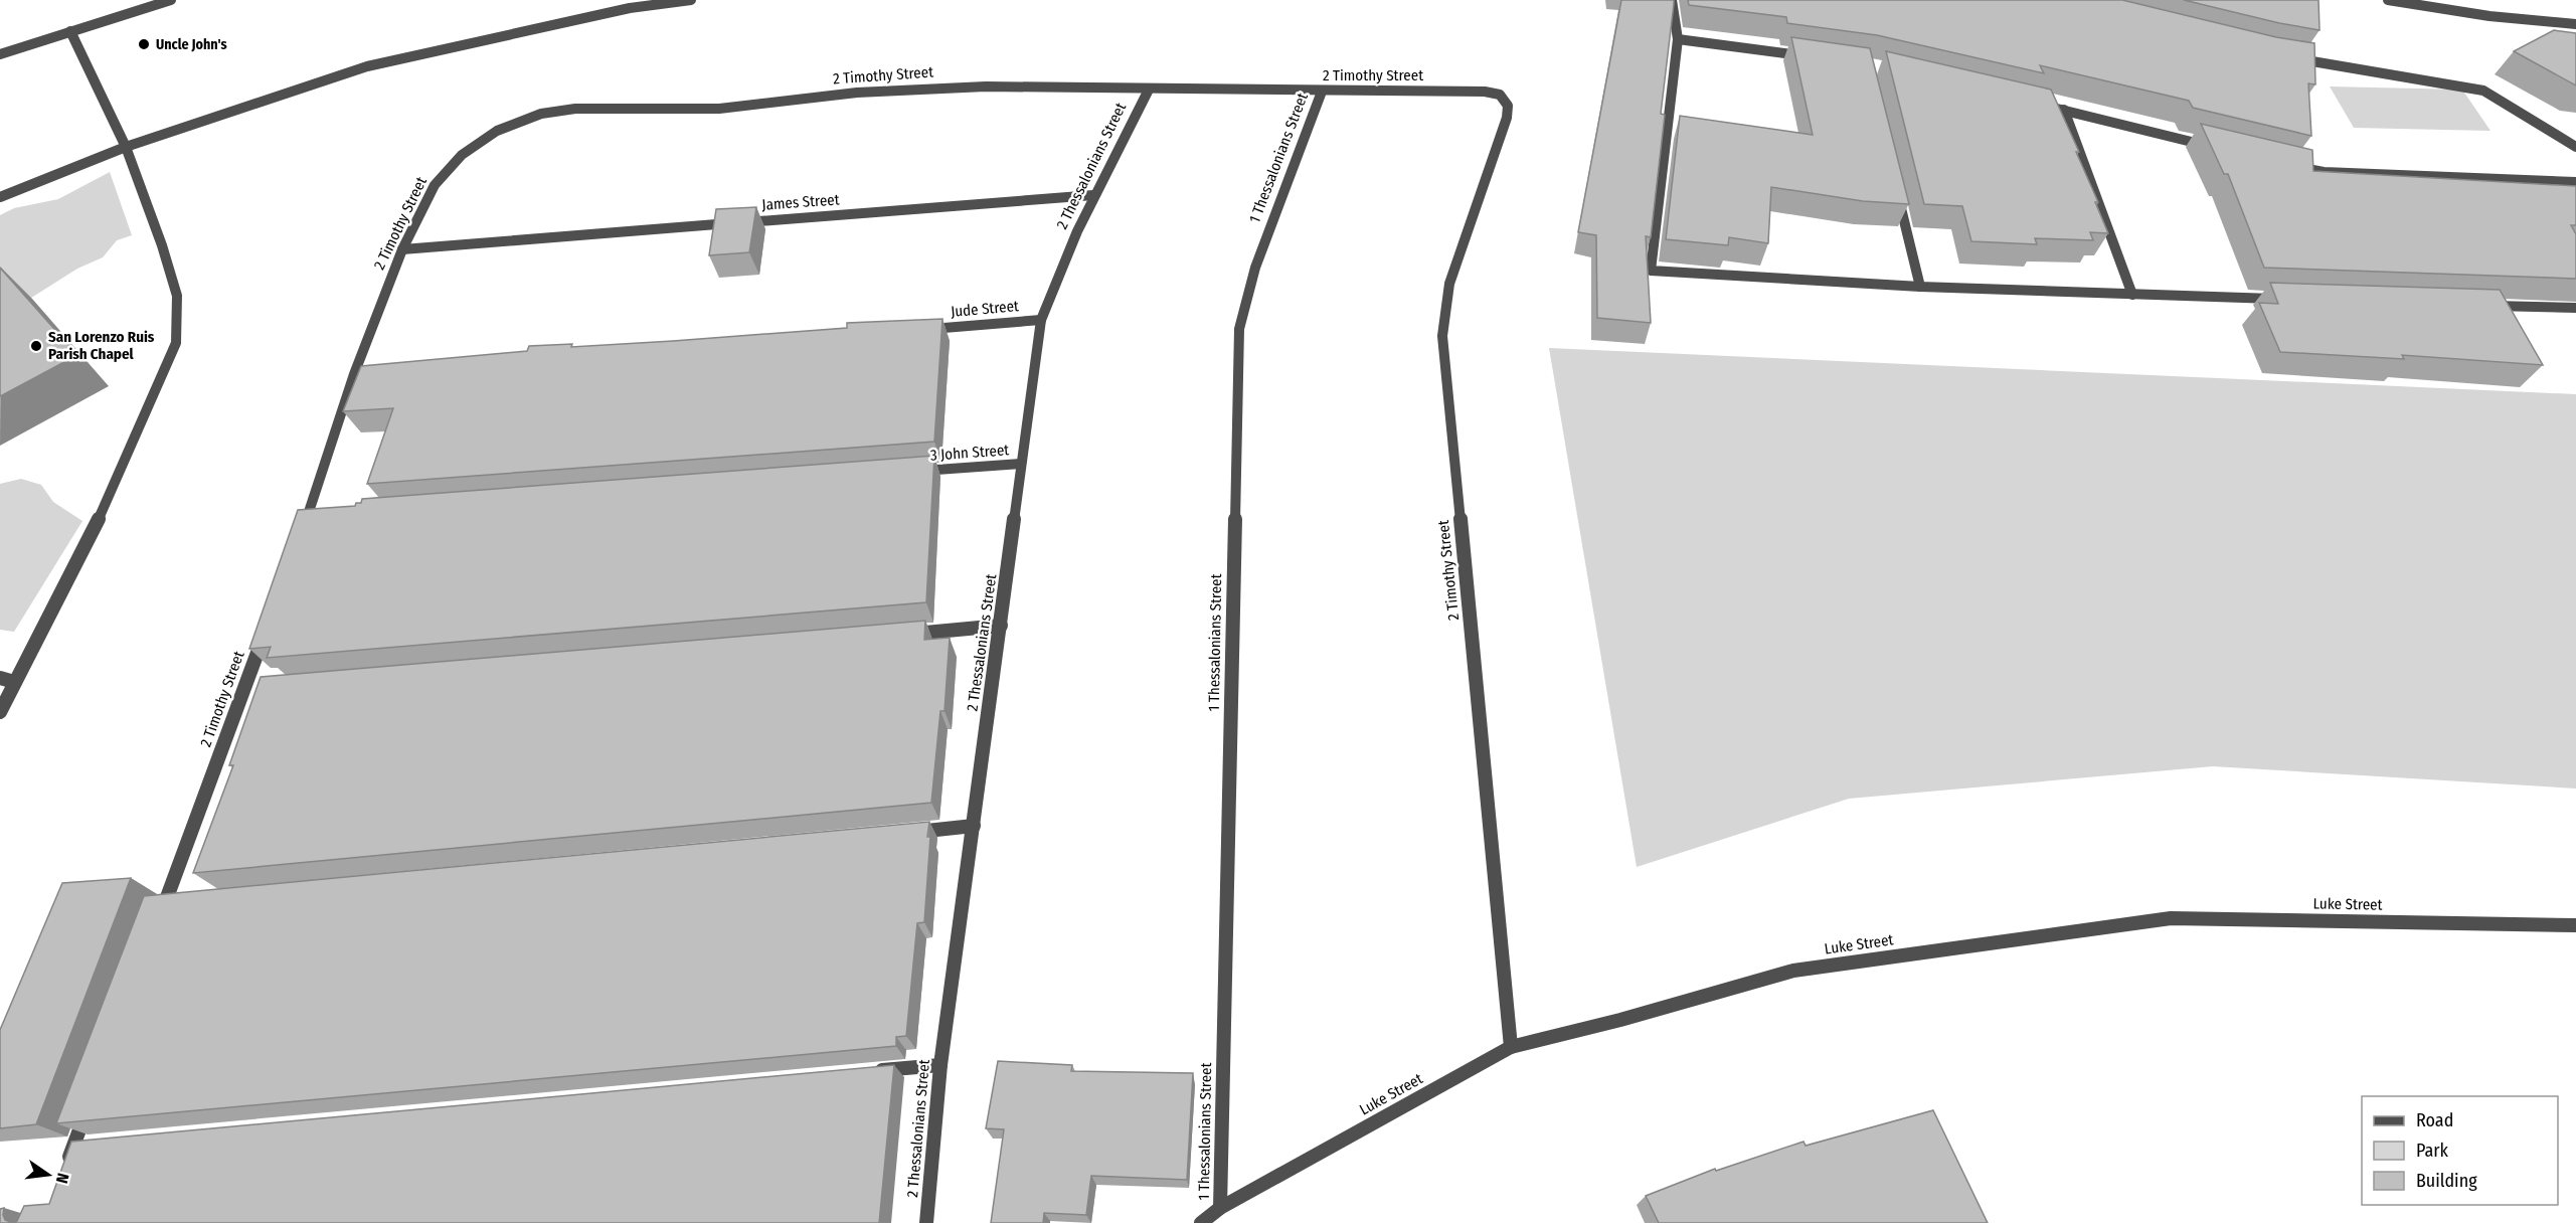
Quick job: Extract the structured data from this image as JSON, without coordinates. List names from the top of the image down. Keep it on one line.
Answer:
{"streets":{"street":["2 Timothy Street","1 Thessalonians Street","2 Thessalonians Street","James Street","Jude Street","3 John Street","Luke Street"]},"crossings":[["2 Timothy Street","1 Thessalonians Street"],["2 Timothy Street","2 Thessalonians Street"],["2 Timothy Street","James Street"],["2 Timothy Street","Luke Street"],["1 Thessalonians Street","Luke Street"],["2 Thessalonians Street","James Street"],["2 Thessalonians Street","Jude Street"],["2 Thessalonians Street","3 John Street"]],"places":["Uncle John's","San Lorenzo Ruis Parish Chapel"],"legend":["Road","Park","Building"],"north":"right"}
